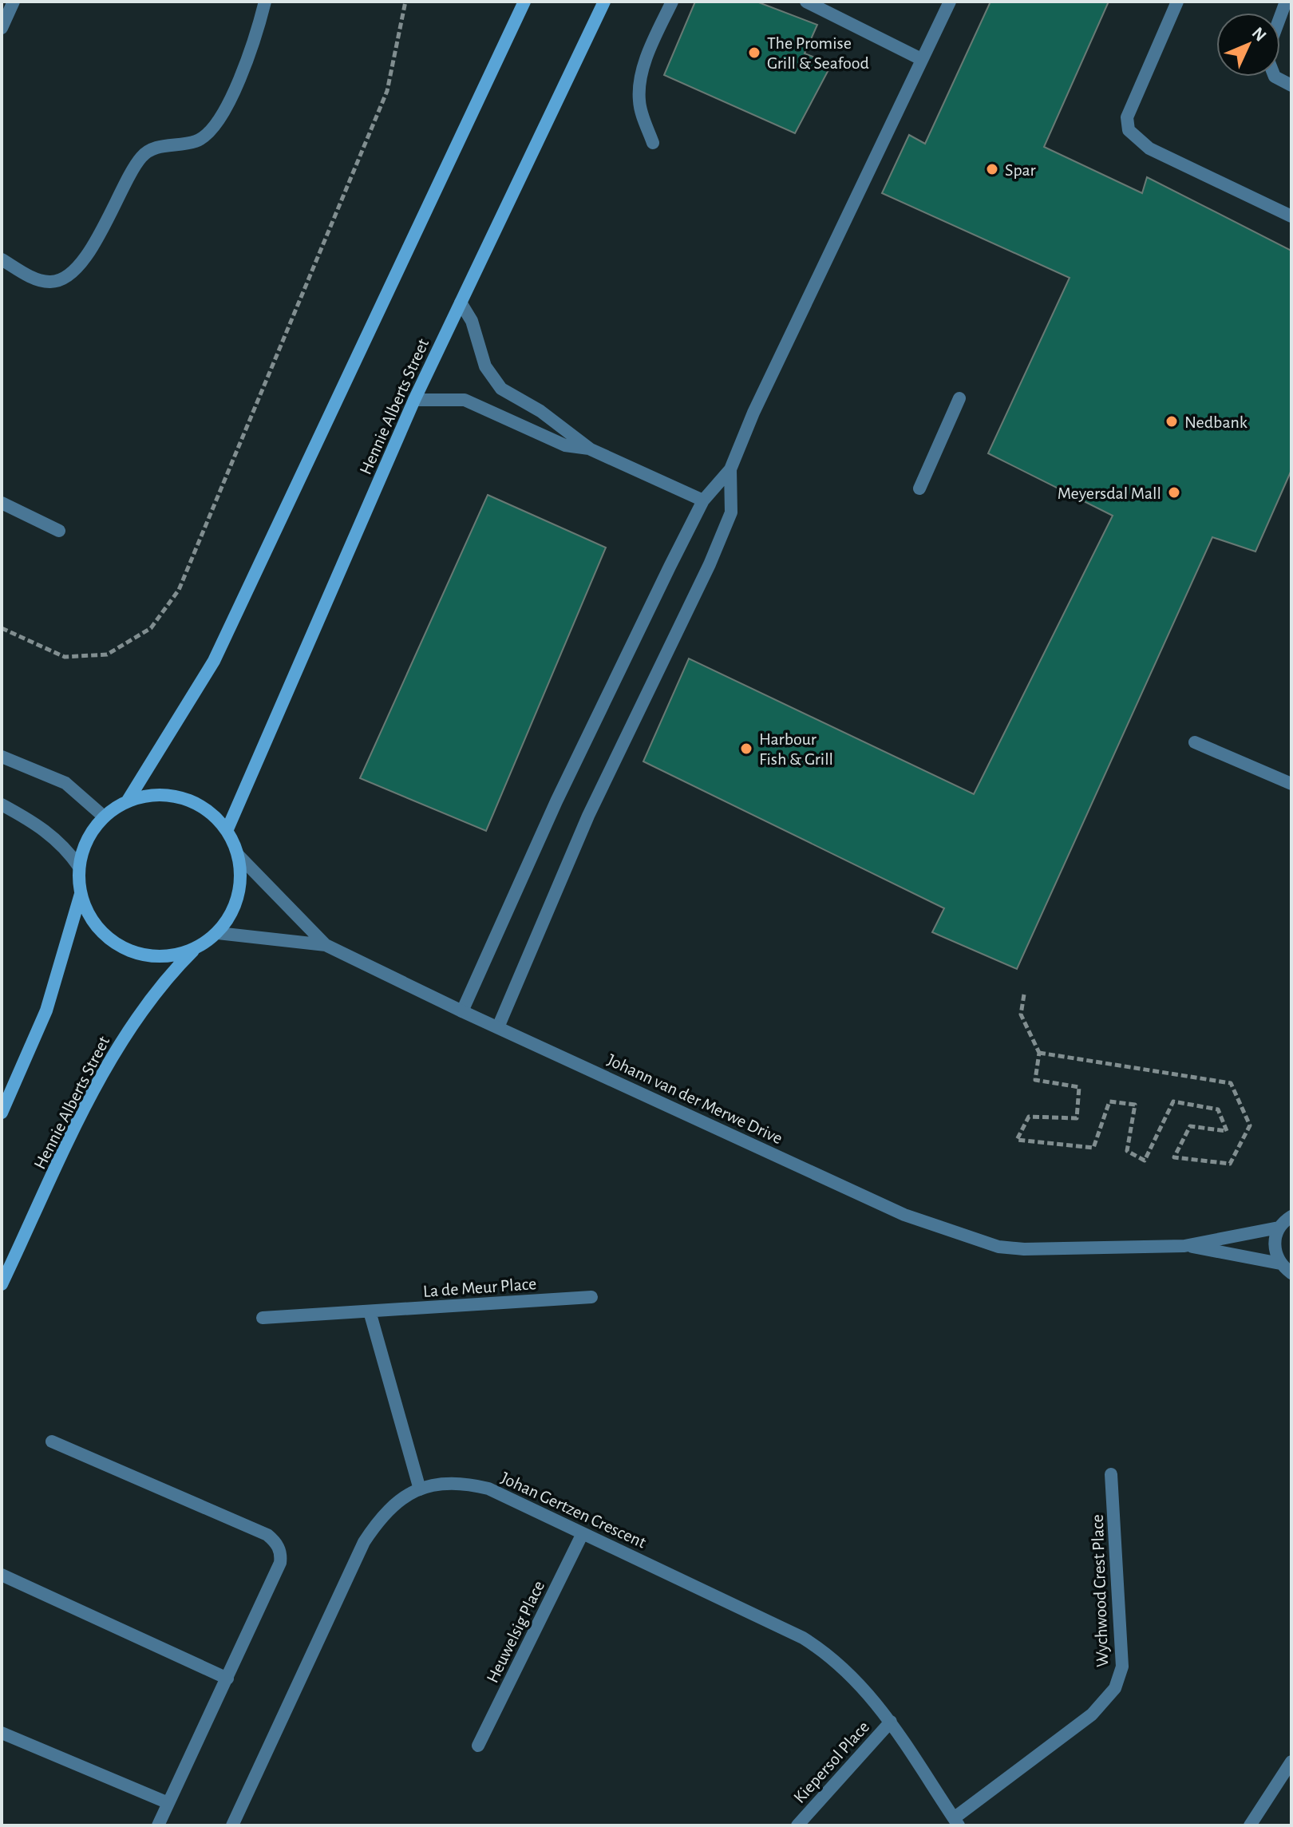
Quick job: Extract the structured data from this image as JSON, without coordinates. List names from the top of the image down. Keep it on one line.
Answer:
{"streets":{"street":["Hennie Alberts Street","Johann van der Merwe Drive","La de Meur Place","Johan Gertzen Crescent","Wychwood Crest Place","Heuwelsig Place","Kiepersol Place"]},"crossings":[["Hennie Alberts Street","Johann van der Merwe Drive"],["Johan Gertzen Crescent","Wychwood Crest Place"],["Johan Gertzen Crescent","Heuwelsig Place"],["Johan Gertzen Crescent","Kiepersol Place"]],"places":["The Promise Grill & Seafood","Spar","Nedbank","Meyersdal Mall","Harbour Fish & Grill"],"north":"top right"}
